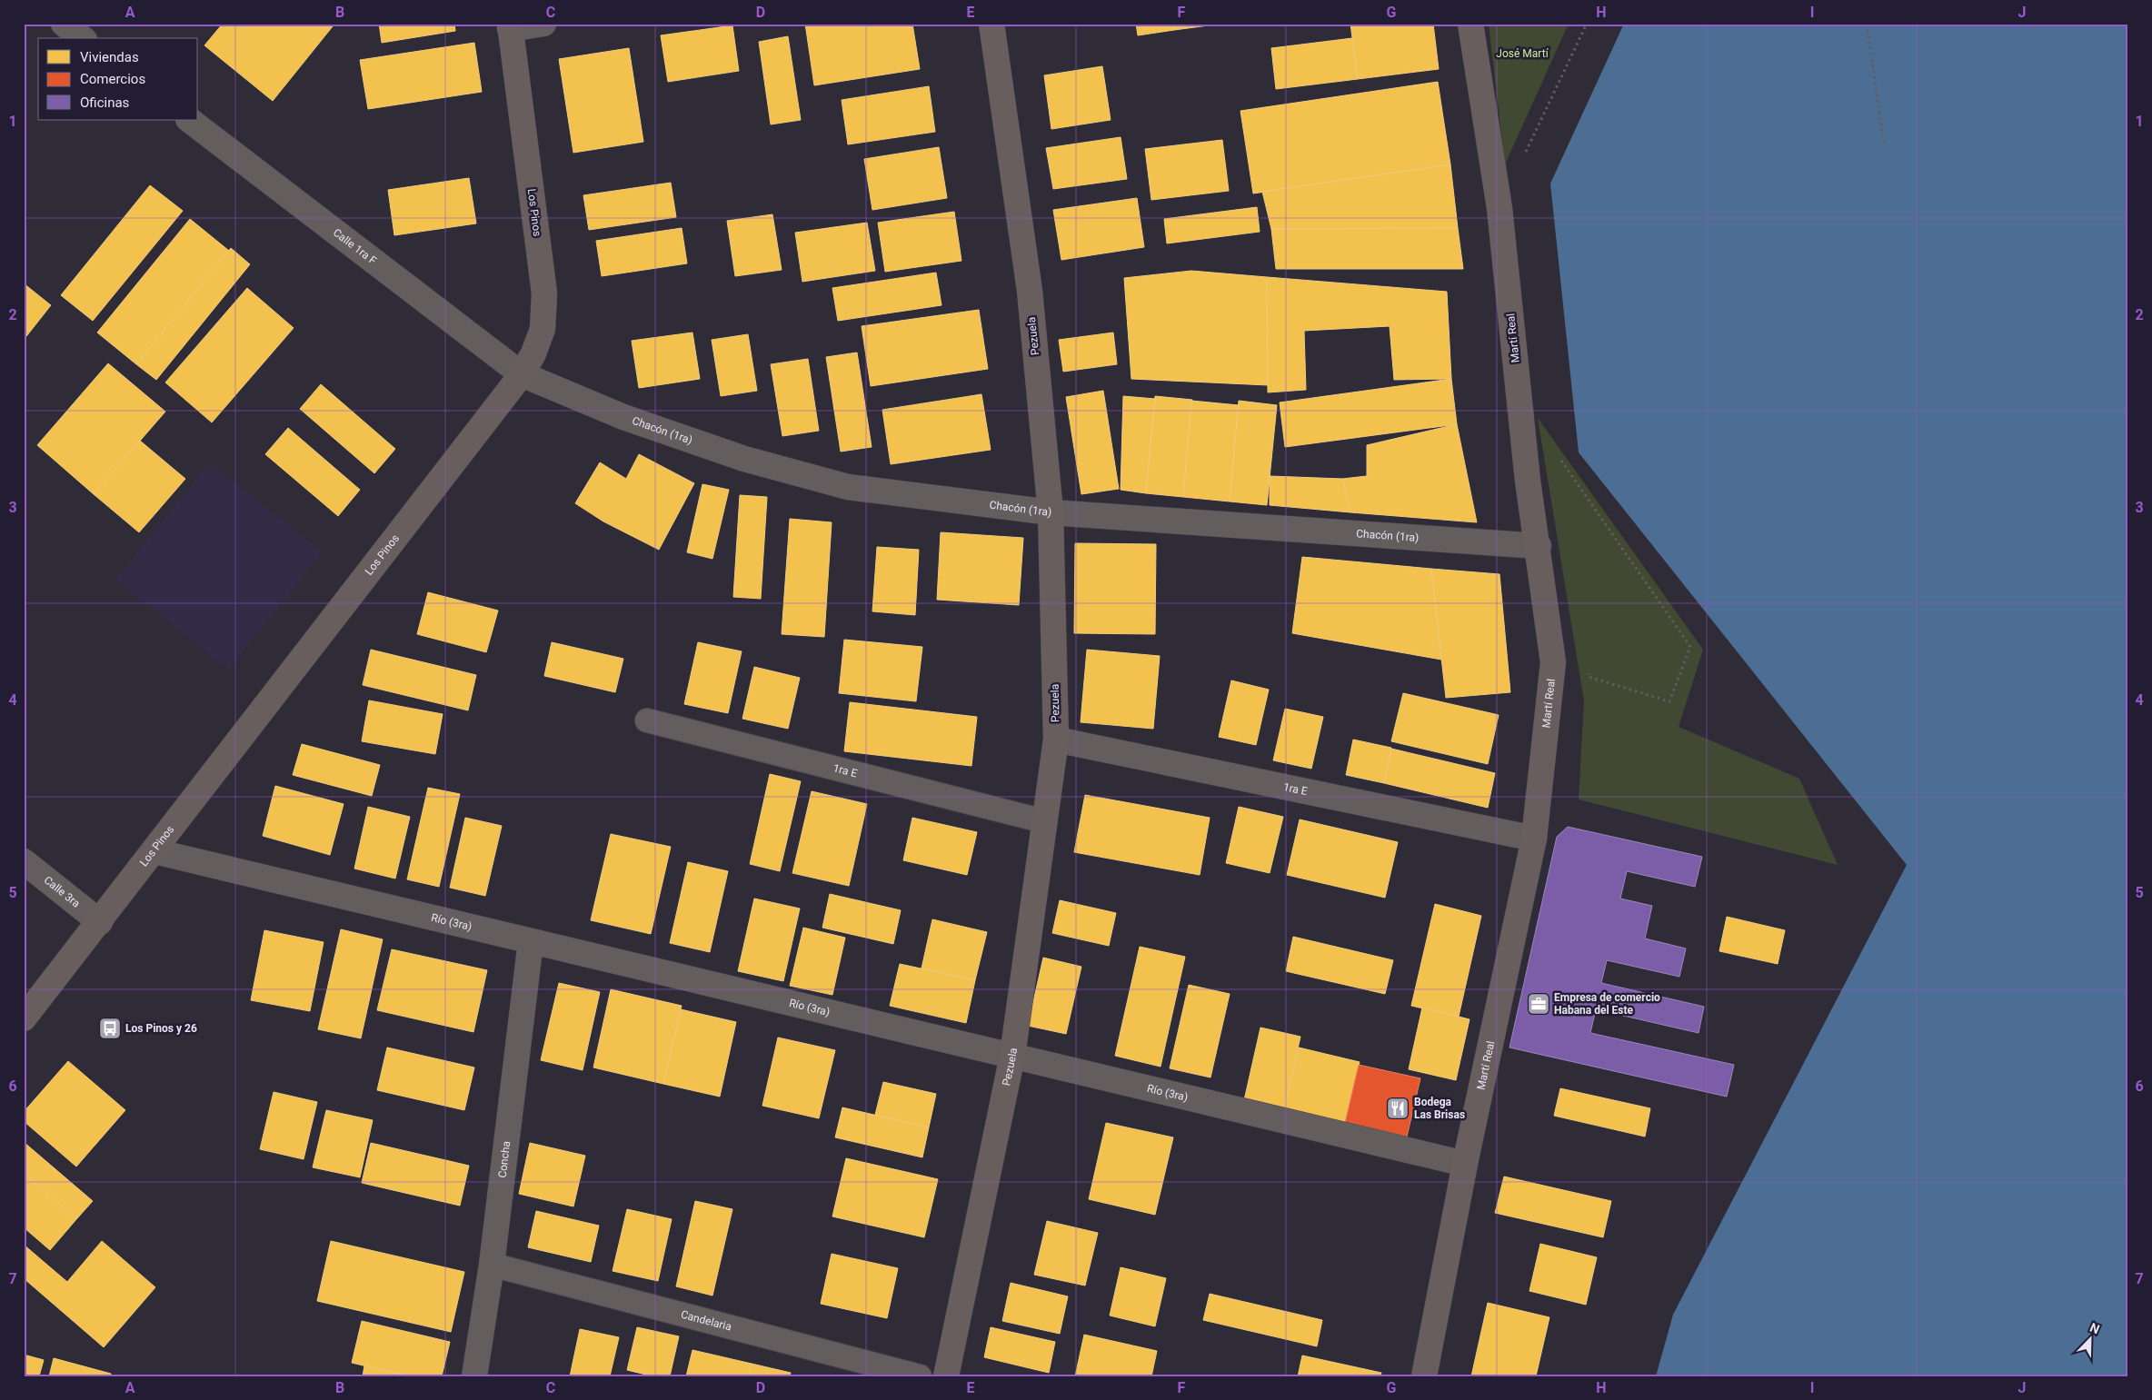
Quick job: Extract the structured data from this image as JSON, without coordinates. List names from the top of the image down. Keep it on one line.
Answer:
{"streets":{"main road":["Los Pinos","Pezuela","Martí Real"],"street":["Calle 1ra F","Chacón (1ra)","1ra E","Calle 3ra","Río (3ra)","Concha"],"lane":["Candelaria"]},"crossings":[["Los Pinos","Calle 1ra F"],["Los Pinos","Chacón (1ra)"],["Los Pinos","Calle 3ra"],["Los Pinos","Río (3ra)"],["Calle 1ra F","Chacón (1ra)"],["Pezuela","Chacón (1ra)"],["Pezuela","1ra E"],["Pezuela","Río (3ra)"],["Martí Real","Chacón (1ra)"],["Martí Real","1ra E"],["Martí Real","Río (3ra)"],["Río (3ra)","Concha"],["Concha","Candelaria"]],"parks":["José Martí"],"places":{"office":["Empresa de comercio Habana del Este"],"bus stop":["Los Pinos y 26"],"restaurant":["Bodega Las Brisas"]},"legend":["Viviendas","Comercios","Oficinas"],"north":"top right","grid":{"columns":["A","B","C","D","E","F","G","H","I","J"],"rows":["1","2","3","4","5","6","7"]}}
